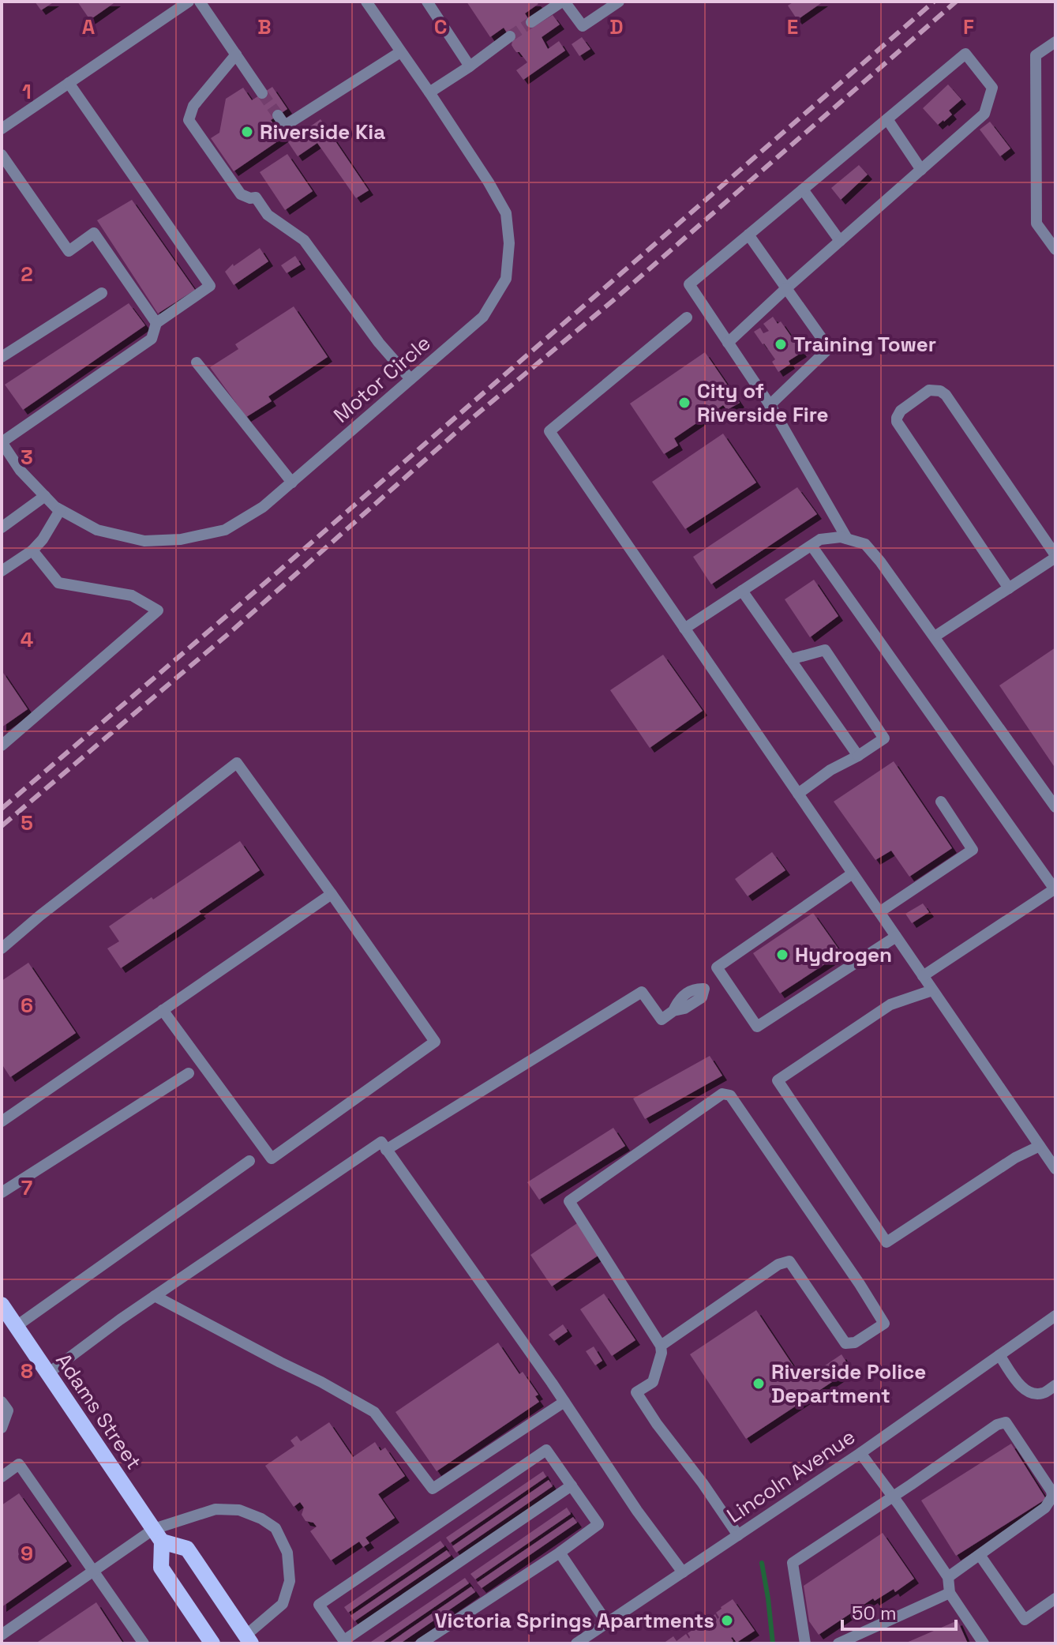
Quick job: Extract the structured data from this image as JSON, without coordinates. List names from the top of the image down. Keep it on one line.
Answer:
{"streets":{"main road":["Adams Street"],"street":["Motor Circle","Lincoln Avenue"]},"places":["Riverside Kia","Training Tower","City of Riverside Fire","Hydrogen","Riverside Police Department","Victoria Springs Apartments"],"scale_bar":"50 m","grid":{"columns":["A","B","C","D","E","F"],"rows":["1","2","3","4","5","6","7","8","9"]}}
